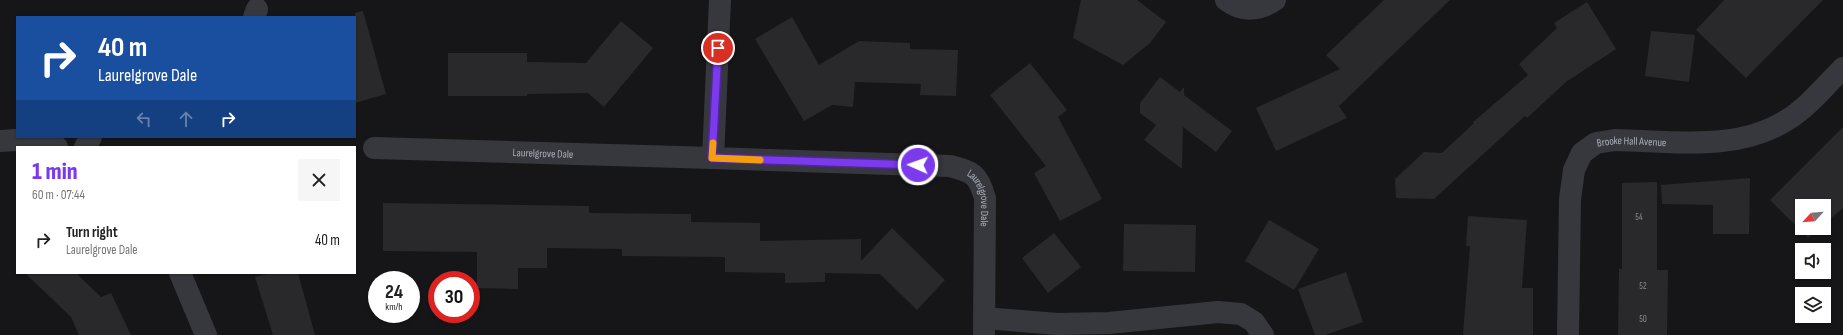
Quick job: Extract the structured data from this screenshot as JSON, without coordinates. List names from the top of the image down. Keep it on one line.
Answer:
{"streets":{"street":["Brooke Hall Avenue","Laurelgrove Dale"]},"house_numbers":["54","52","50"],"north":"bottom left","page":{"turn":["40 m","Laurelgrove Dale"],"heading":["1 min","60 m · 07:44"],"list":[{"name":"Turn right","note":"Laurelgrove Dale","value":"40 m"}],"speed":"24 km/h","limit":"30"}}
